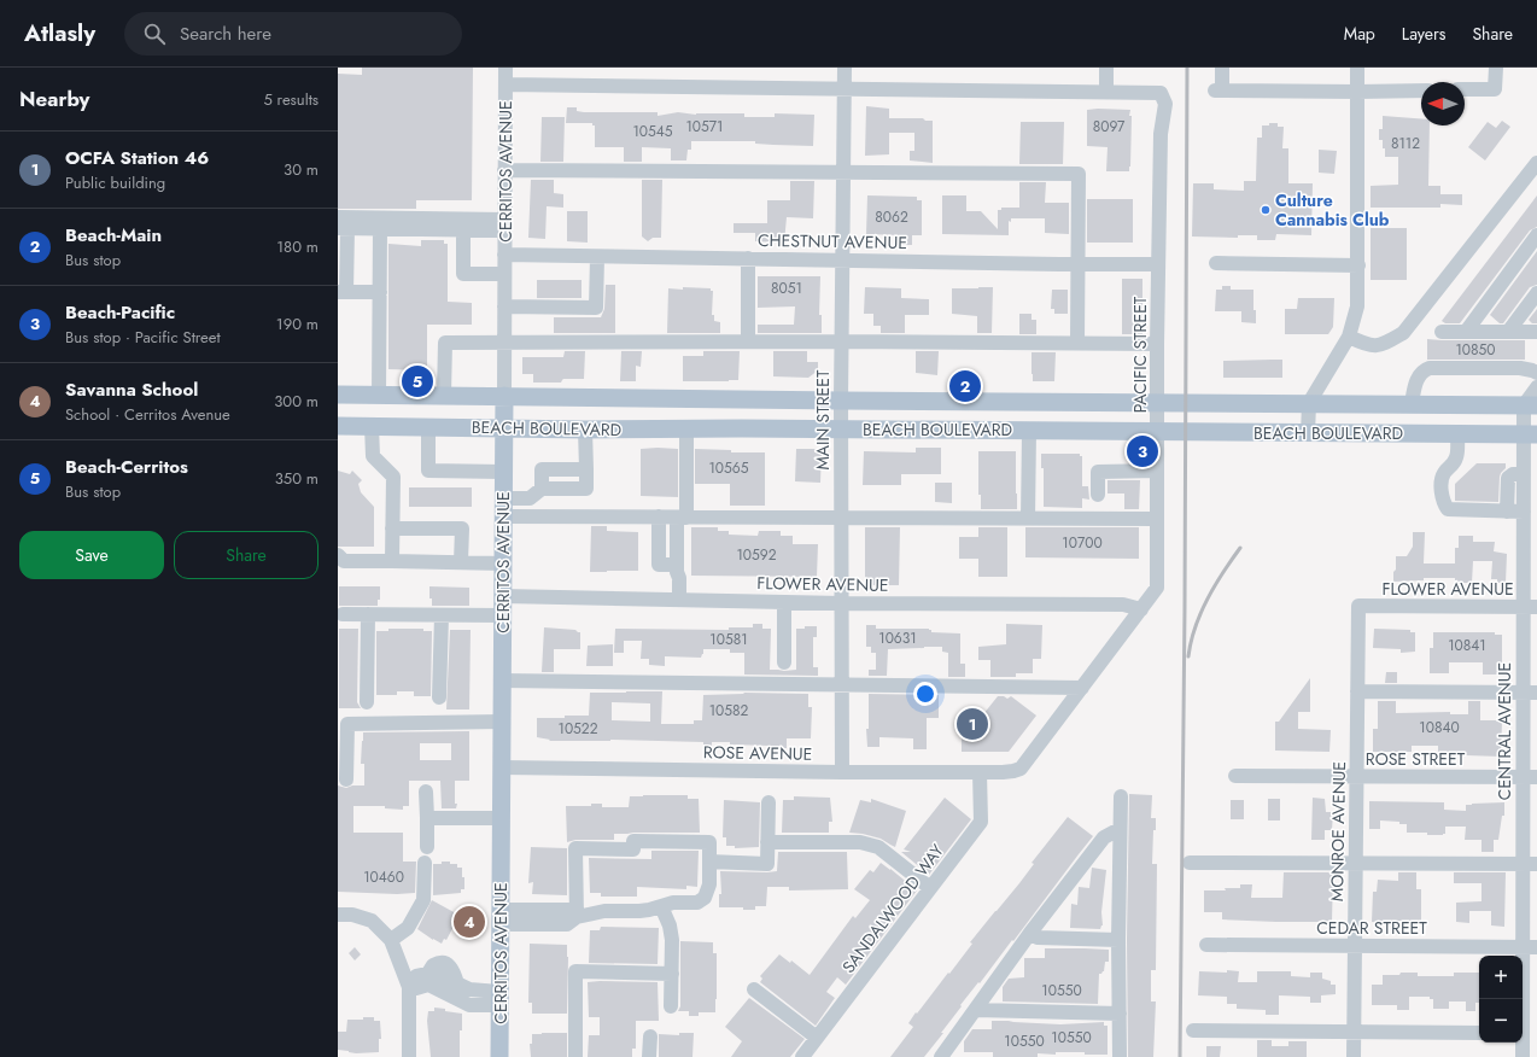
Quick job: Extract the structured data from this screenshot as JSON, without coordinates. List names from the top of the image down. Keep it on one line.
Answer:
{"streets":{"main road":["CERRITOS AVENUE","BEACH BOULEVARD"],"street":["CHESTNUT AVENUE","PACIFIC STREET","MAIN STREET","FLOWER AVENUE","CENTRAL AVENUE","ROSE AVENUE","ROSE STREET","MONROE AVENUE","SANDALWOOD WAY","CEDAR STREET"]},"crossings":[["CERRITOS AVENUE","CHESTNUT AVENUE"],["CERRITOS AVENUE","BEACH BOULEVARD"],["CERRITOS AVENUE","FLOWER AVENUE"],["CERRITOS AVENUE","ROSE AVENUE"],["CHESTNUT AVENUE","PACIFIC STREET"],["CHESTNUT AVENUE","MAIN STREET"],["PACIFIC STREET","BEACH BOULEVARD"],["PACIFIC STREET","FLOWER AVENUE"],["PACIFIC STREET","ROSE AVENUE"],["MAIN STREET","BEACH BOULEVARD"],["MAIN STREET","FLOWER AVENUE"],["MAIN STREET","ROSE AVENUE"],["BEACH BOULEVARD","CENTRAL AVENUE"],["FLOWER AVENUE","CENTRAL AVENUE"],["FLOWER AVENUE","MONROE AVENUE"],["CENTRAL AVENUE","ROSE STREET"],["CENTRAL AVENUE","CEDAR STREET"],["ROSE AVENUE","SANDALWOOD WAY"],["ROSE STREET","MONROE AVENUE"],["MONROE AVENUE","CEDAR STREET"]],"places":["Culture Cannabis Club"],"house_numbers":["10571","8097","10545","8112","8062","8051","10850","10565","10700","10592","10631","10581","10841","10582","10840","10522","10460","10550","10550","10550"],"north":"left","page":{"header":"Atlasly","search":"Search here","nav":["Map","Layers","Share"],"heading":["Nearby","5 results"],"list":[{"mark":"1","name":"OCFA Station 46","note":"Public building","value":"30 m"},{"mark":"2","name":"Beach-Main","note":"Bus stop","value":"180 m"},{"mark":"3","name":"Beach-Pacific","note":"Bus stop · Pacific Street","value":"190 m"},{"mark":"4","name":"Savanna School","note":"School · Cerritos Avenue","value":"300 m"},{"mark":"5","name":"Beach-Cerritos","note":"Bus stop","value":"350 m"}],"pins":["5","2","3","1","4"],"buttons":["Save","Share"],"map_buttons":["+","−"]}}
